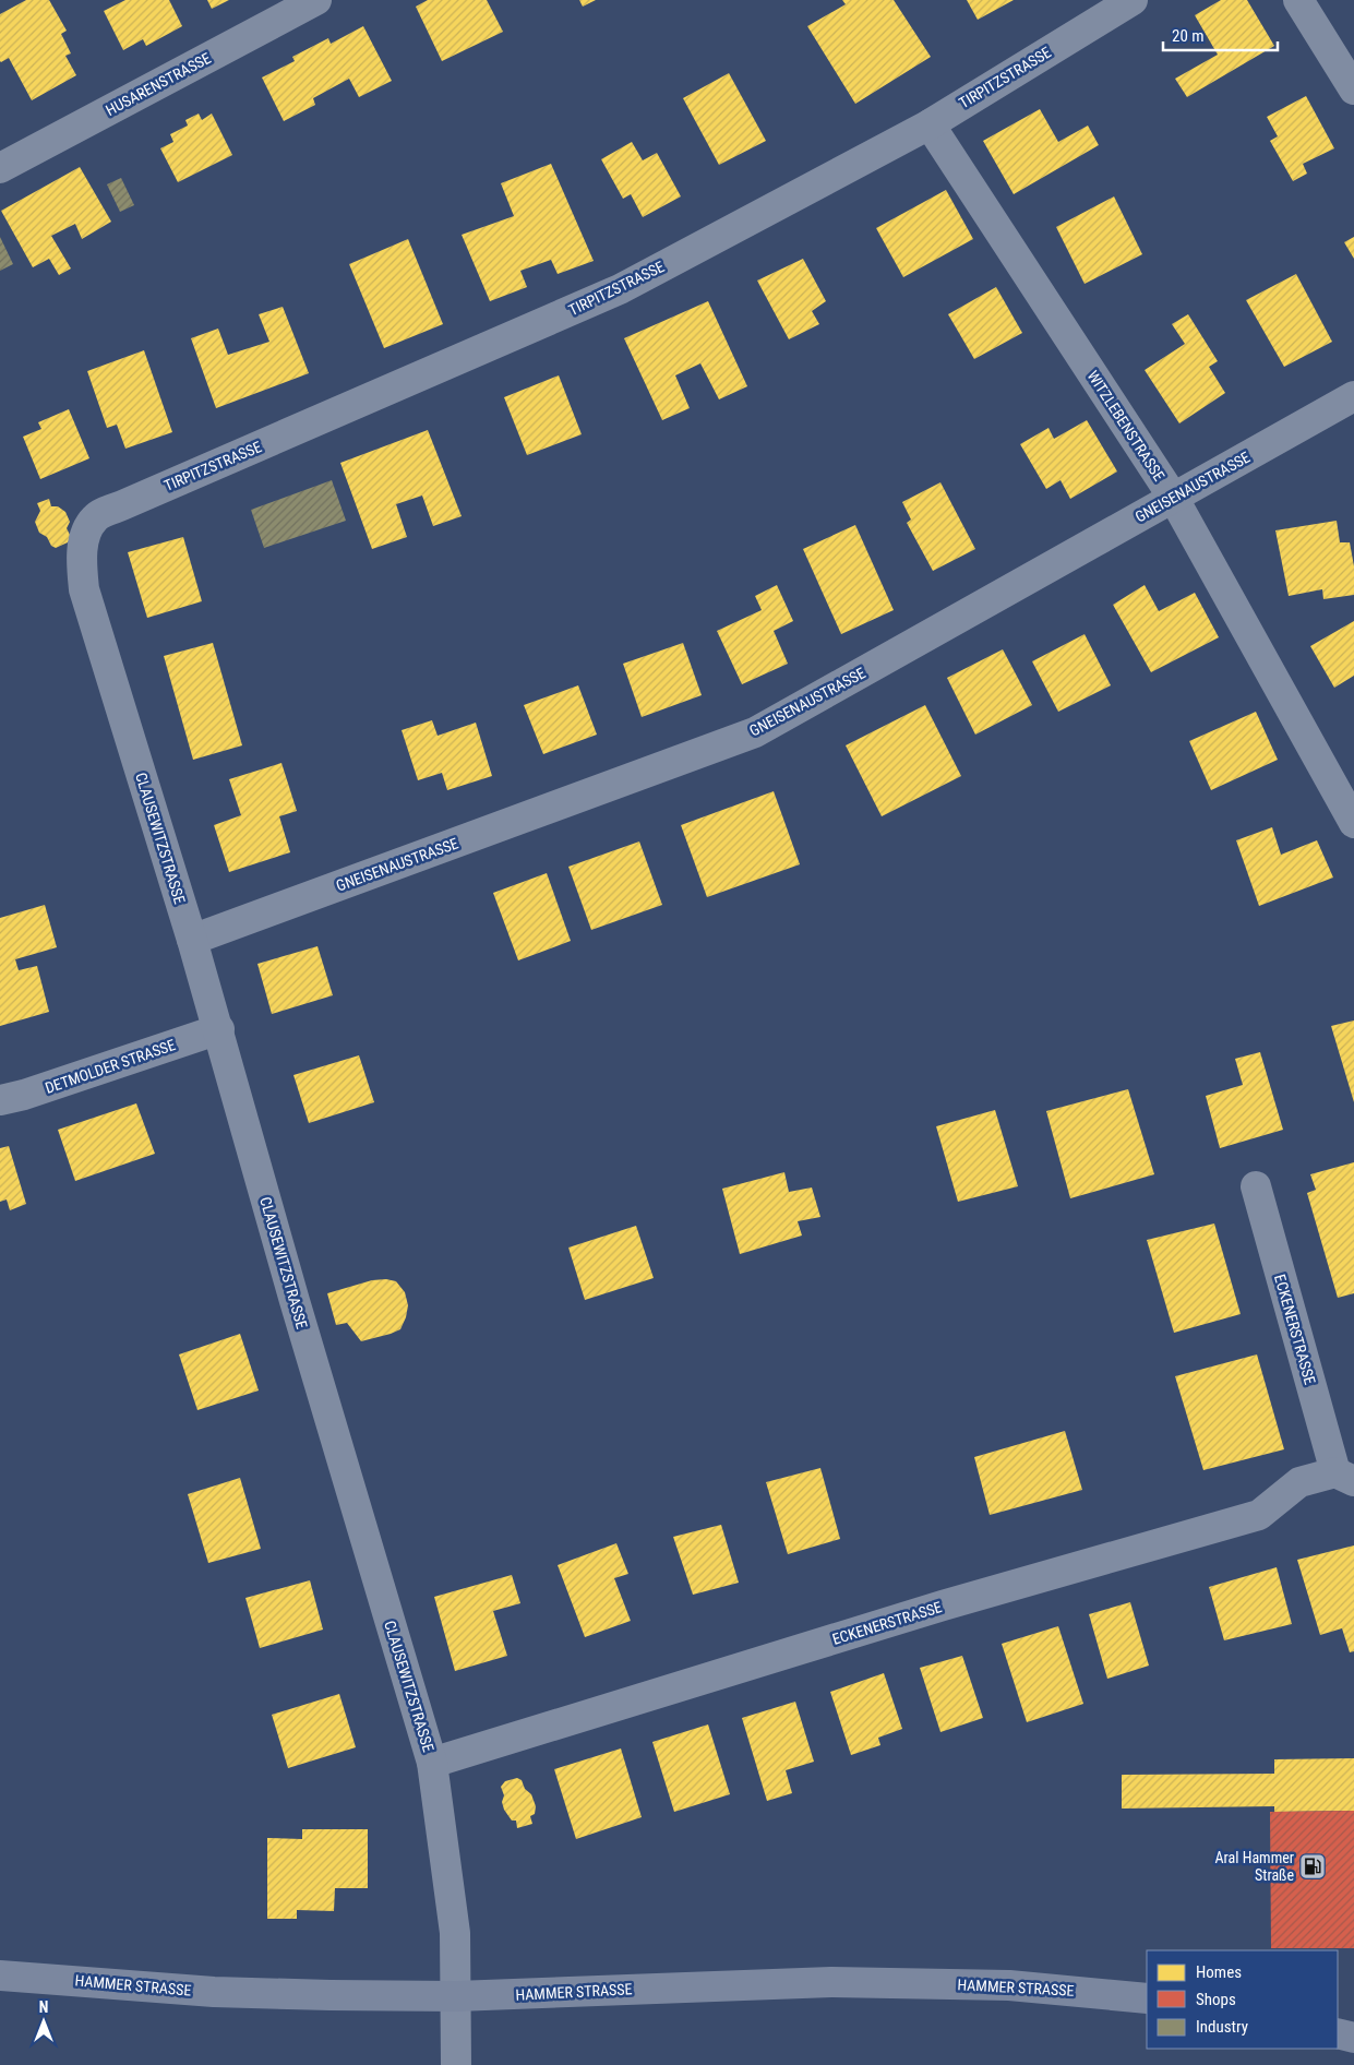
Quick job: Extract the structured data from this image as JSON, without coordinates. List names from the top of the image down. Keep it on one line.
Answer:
{"streets":{"main road":["HAMMER STRASSE"],"street":["TIRPITZSTRASSE","HUSARENSTRASSE","WITZLEBENSTRASSE","GNEISENAUSTRASSE","CLAUSEWITZSTRASSE","DETMOLDER STRASSE","ECKENERSTRASSE"]},"crossings":[["TIRPITZSTRASSE","WITZLEBENSTRASSE"],["TIRPITZSTRASSE","CLAUSEWITZSTRASSE"],["WITZLEBENSTRASSE","GNEISENAUSTRASSE"],["GNEISENAUSTRASSE","CLAUSEWITZSTRASSE"],["CLAUSEWITZSTRASSE","DETMOLDER STRASSE"],["CLAUSEWITZSTRASSE","ECKENERSTRASSE"],["CLAUSEWITZSTRASSE","HAMMER STRASSE"]],"places":{"fuel station":["Aral Hammer Straße"]},"legend":["Homes","Shops","Industry"],"scale_bar":"20 m","north":"top"}
